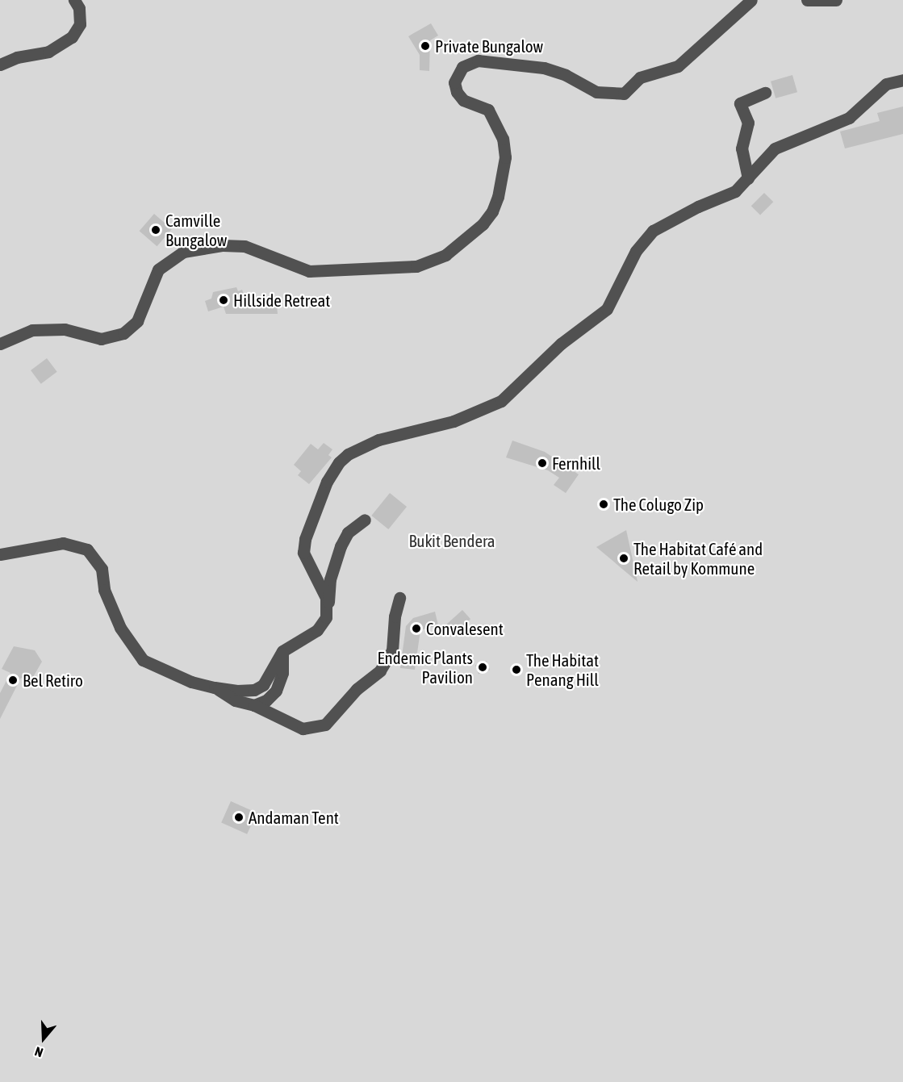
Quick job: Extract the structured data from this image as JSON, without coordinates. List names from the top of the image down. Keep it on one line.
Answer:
{"parks":["Bukit Bendera"],"places":["Private Bungalow","Camville Bungalow","Hillside Retreat","Fernhill","The Colugo Zip","The Habitat Café and Retail by Kommune","Convalesent","Endemic Plants Pavilion","The Habitat Penang Hill","Bel Retiro","Andaman Tent"],"north":"bottom"}
